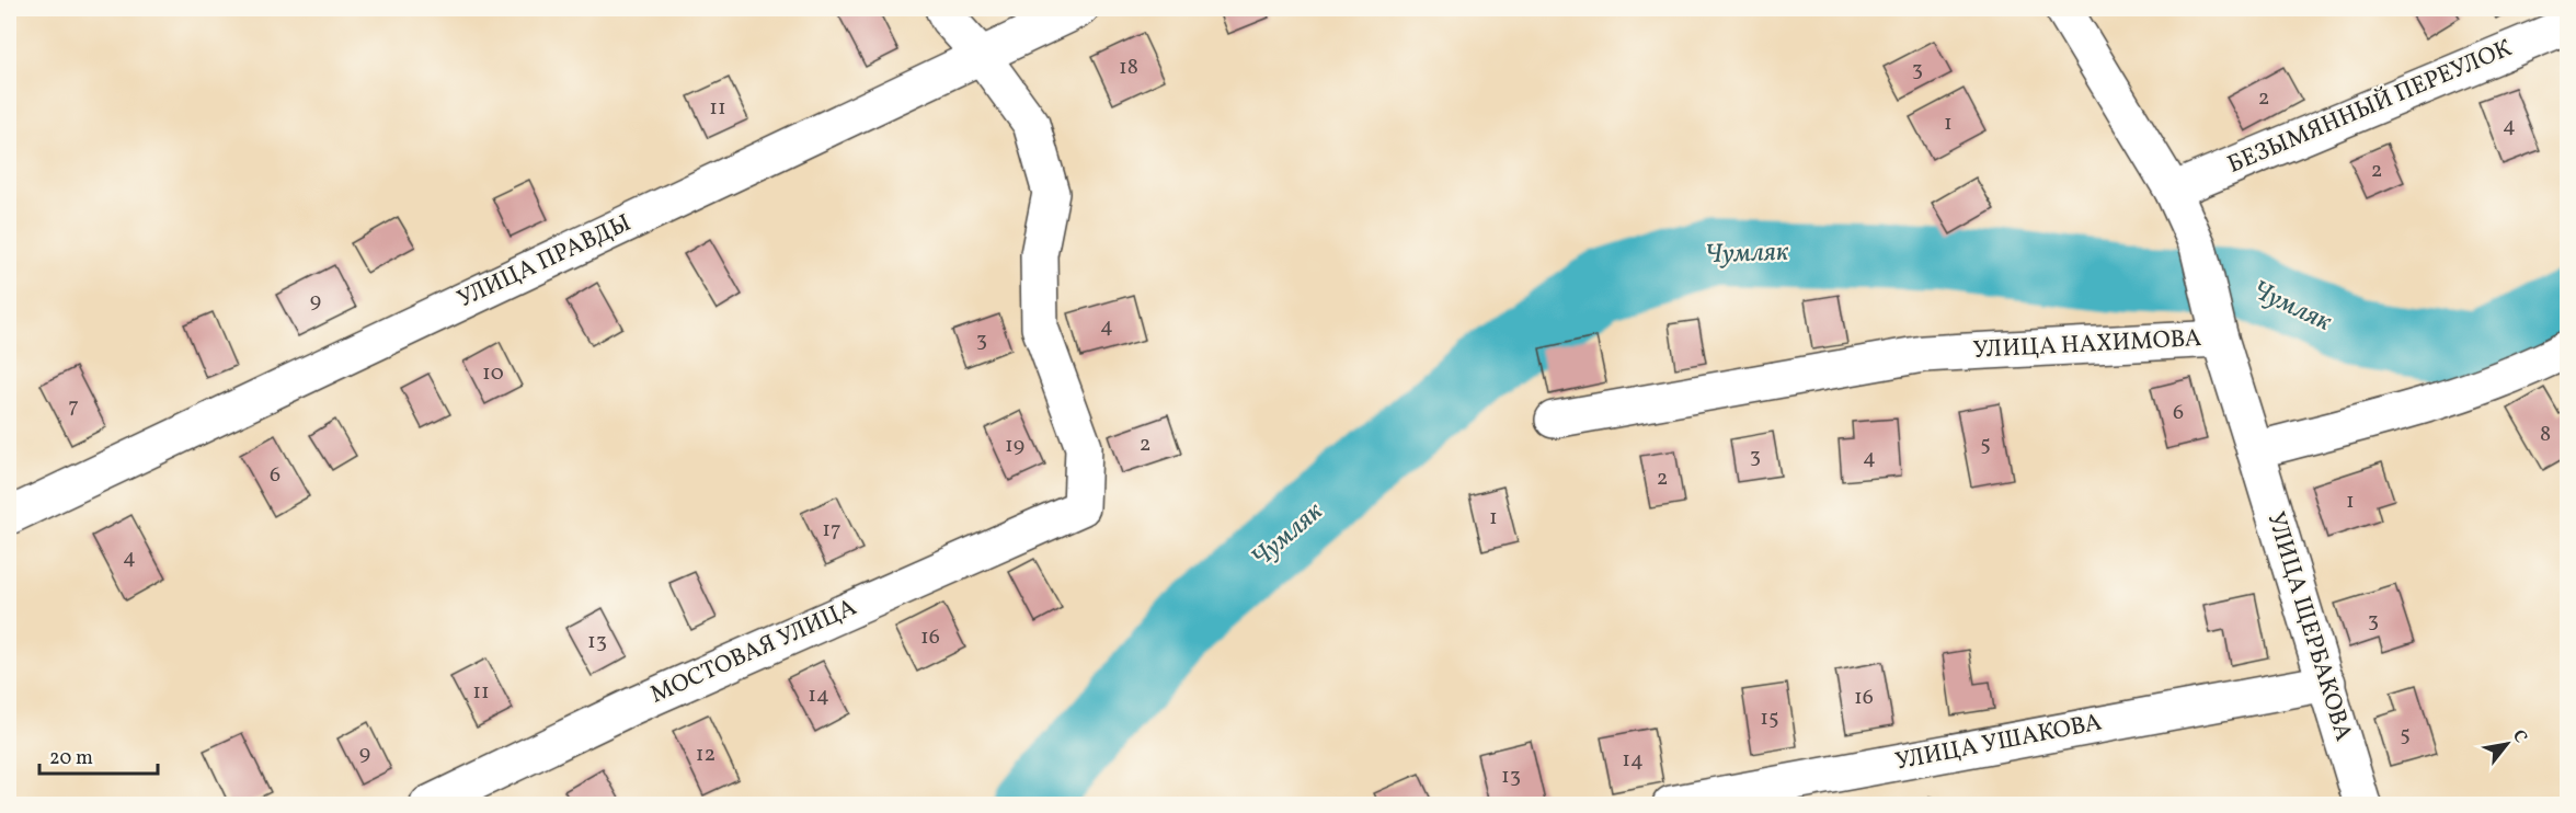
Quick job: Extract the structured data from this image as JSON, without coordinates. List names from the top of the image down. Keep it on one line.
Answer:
{"streets":{"street":["БЕЗЫМЯННЫЙ ПЕРЕУЛОК","УЛИЦА ПРАВДЫ","УЛИЦА НАХИМОВА","УЛИЦА ЩЕРБАКОВА","МОСТОВАЯ УЛИЦА","УЛИЦА УШАКОВА"]},"crossings":[["УЛИЦА ПРАВДЫ","МОСТОВАЯ УЛИЦА"],["УЛИЦА НАХИМОВА","УЛИЦА ЩЕРБАКОВА"],["УЛИЦА ЩЕРБАКОВА","УЛИЦА УШАКОВА"]],"water":["Чумляк"],"house_numbers":["18","3","2","11","1","4","2","9","4","3","10","7","6","8","2","5","19","3","4","6","2","1","1","17","4","3","16","13","11","14","16","15","5","9","12","14","13"],"scale_bar":"20 m","north":"top right"}
